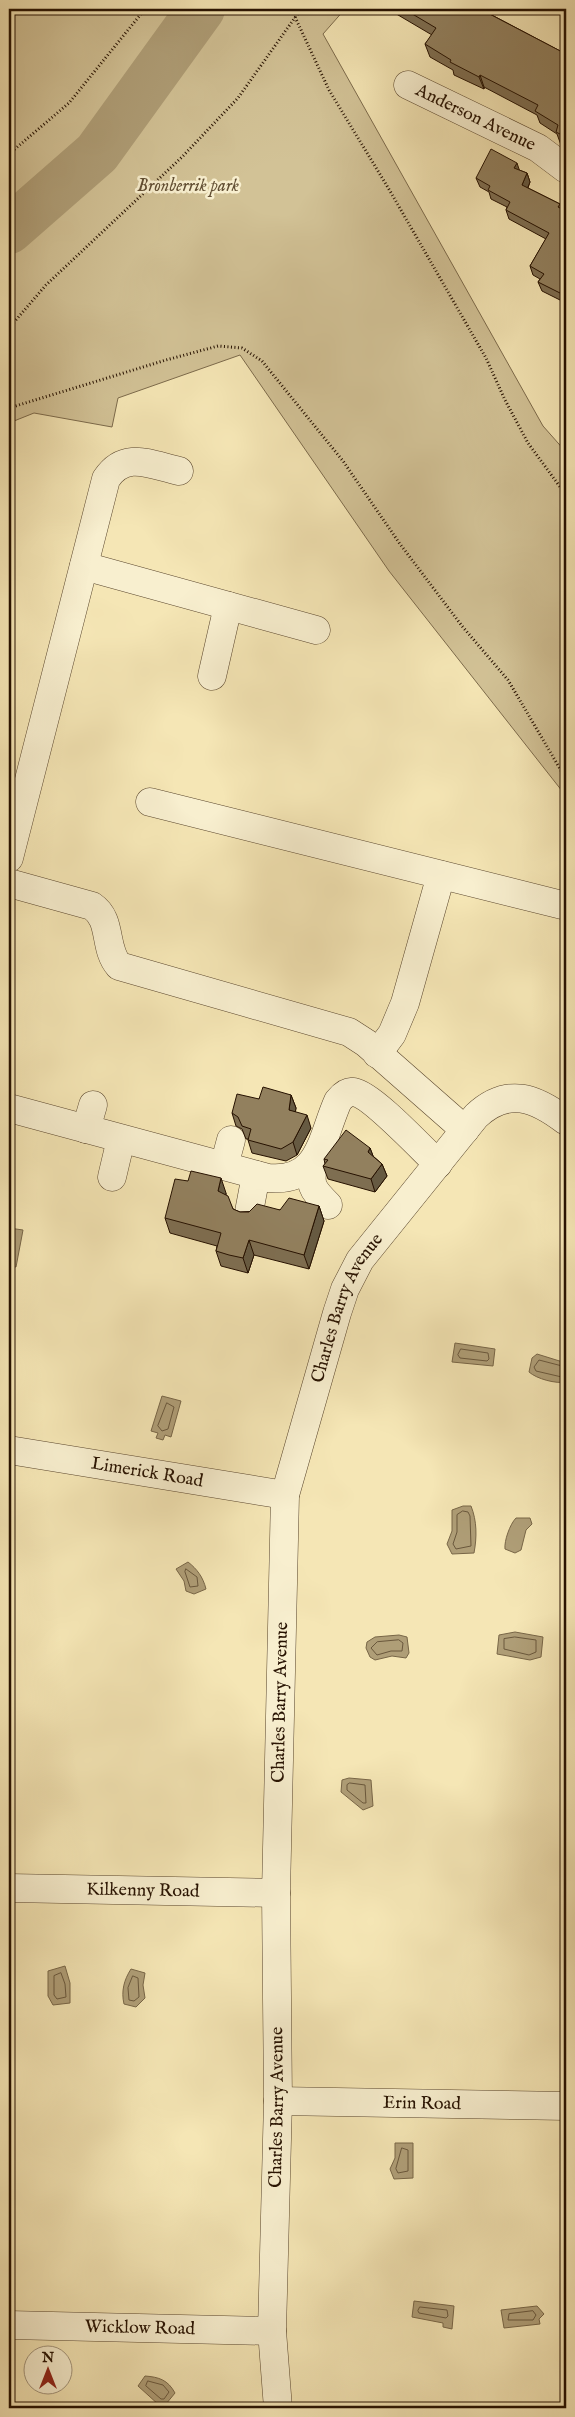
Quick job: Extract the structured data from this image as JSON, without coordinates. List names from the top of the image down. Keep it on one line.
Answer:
{"streets":{"street":["Anderson Avenue","Charles Barry Avenue","Limerick Road","Kilkenny Road","Erin Road","Wicklow Road"]},"crossings":[["Charles Barry Avenue","Limerick Road"],["Charles Barry Avenue","Kilkenny Road"],["Charles Barry Avenue","Erin Road"],["Charles Barry Avenue","Wicklow Road"]],"parks":["Bronberrik park"],"north":"top"}
